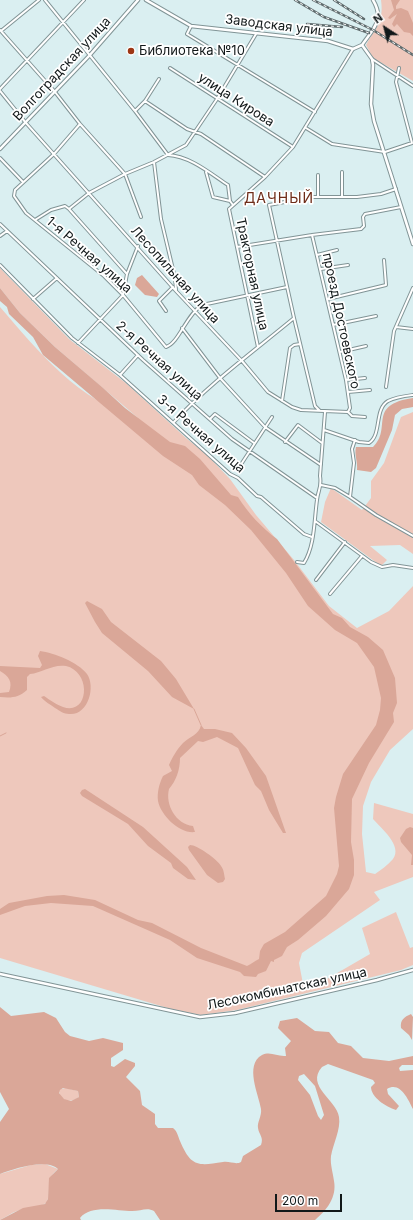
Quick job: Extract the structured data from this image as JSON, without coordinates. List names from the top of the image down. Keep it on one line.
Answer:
{"streets":{"street":["Заводская улица","Волгоградская улица","улица Кирова","1-я Речная улица","Тракторная улица","Лесопильная улица","проезд Достоевского","2-я Речная улица","3-я Речная улица","Лесокомбинатская улица"]},"crossings":[["Заводская улица","Тракторная улица"],["Волгоградская улица","Лесопильная улица"],["улица Кирова","Тракторная улица"],["Лесопильная улица","проезд Достоевского"]],"districts":["ДАЧНЫЙ"],"places":["Библиотека №10"],"scale_bar":"200 m","north":"top left"}
